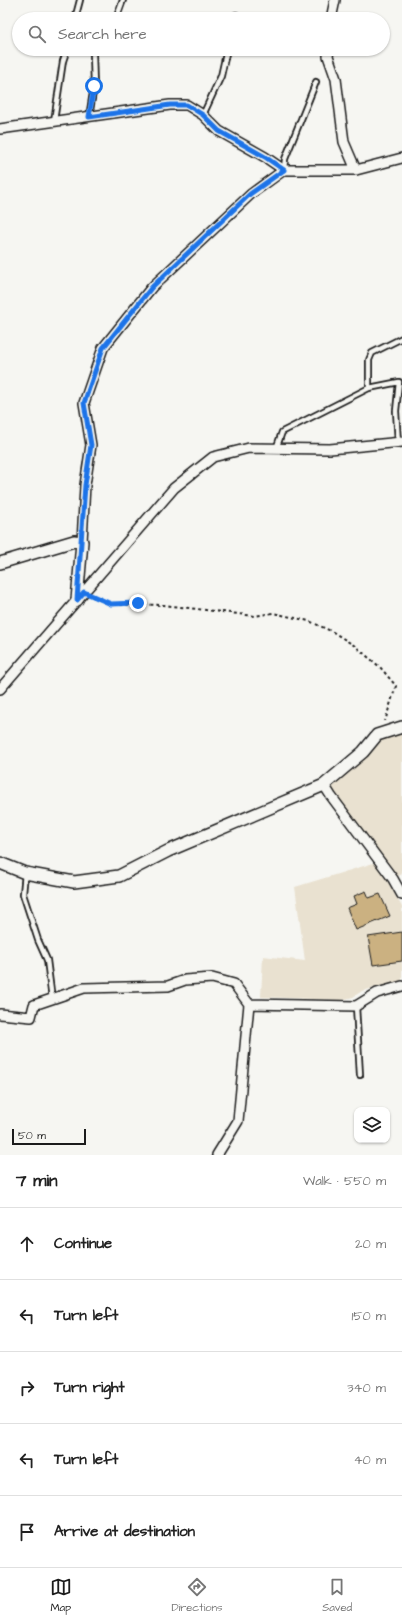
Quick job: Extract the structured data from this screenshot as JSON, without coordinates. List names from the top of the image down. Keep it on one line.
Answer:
{"scale_bar":"50 m","page":{"search":"Search here","scale":"50 m","heading":["7 min","Walk · 550 m"],"list":[["Continue","20 m"],["Turn left","150 m"],["Turn right","340 m"],["Turn left","40 m"],"Arrive at destination"],"nav":["Map","Directions","Saved"]}}
